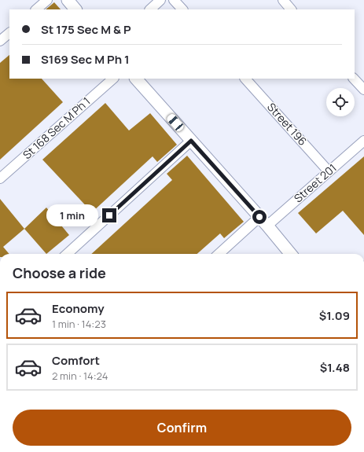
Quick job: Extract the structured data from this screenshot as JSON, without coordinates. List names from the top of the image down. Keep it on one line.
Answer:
{"streets":{"street":["Street 196","St 168 Sec M Ph 1","Street 201"]},"crossings":[["Street 196","Street 201"]],"page":{"banner":["St 175 Sec M & P","S169 Sec M Ph 1"],"bubble":"1 min","heading":"Choose a ride","list":[{"name":"Economy","note":"1 min · 14:23","value":"$1.09"},{"name":"Comfort","note":"2 min · 14:24","value":"$1.48"}],"buttons":"Confirm"}}
